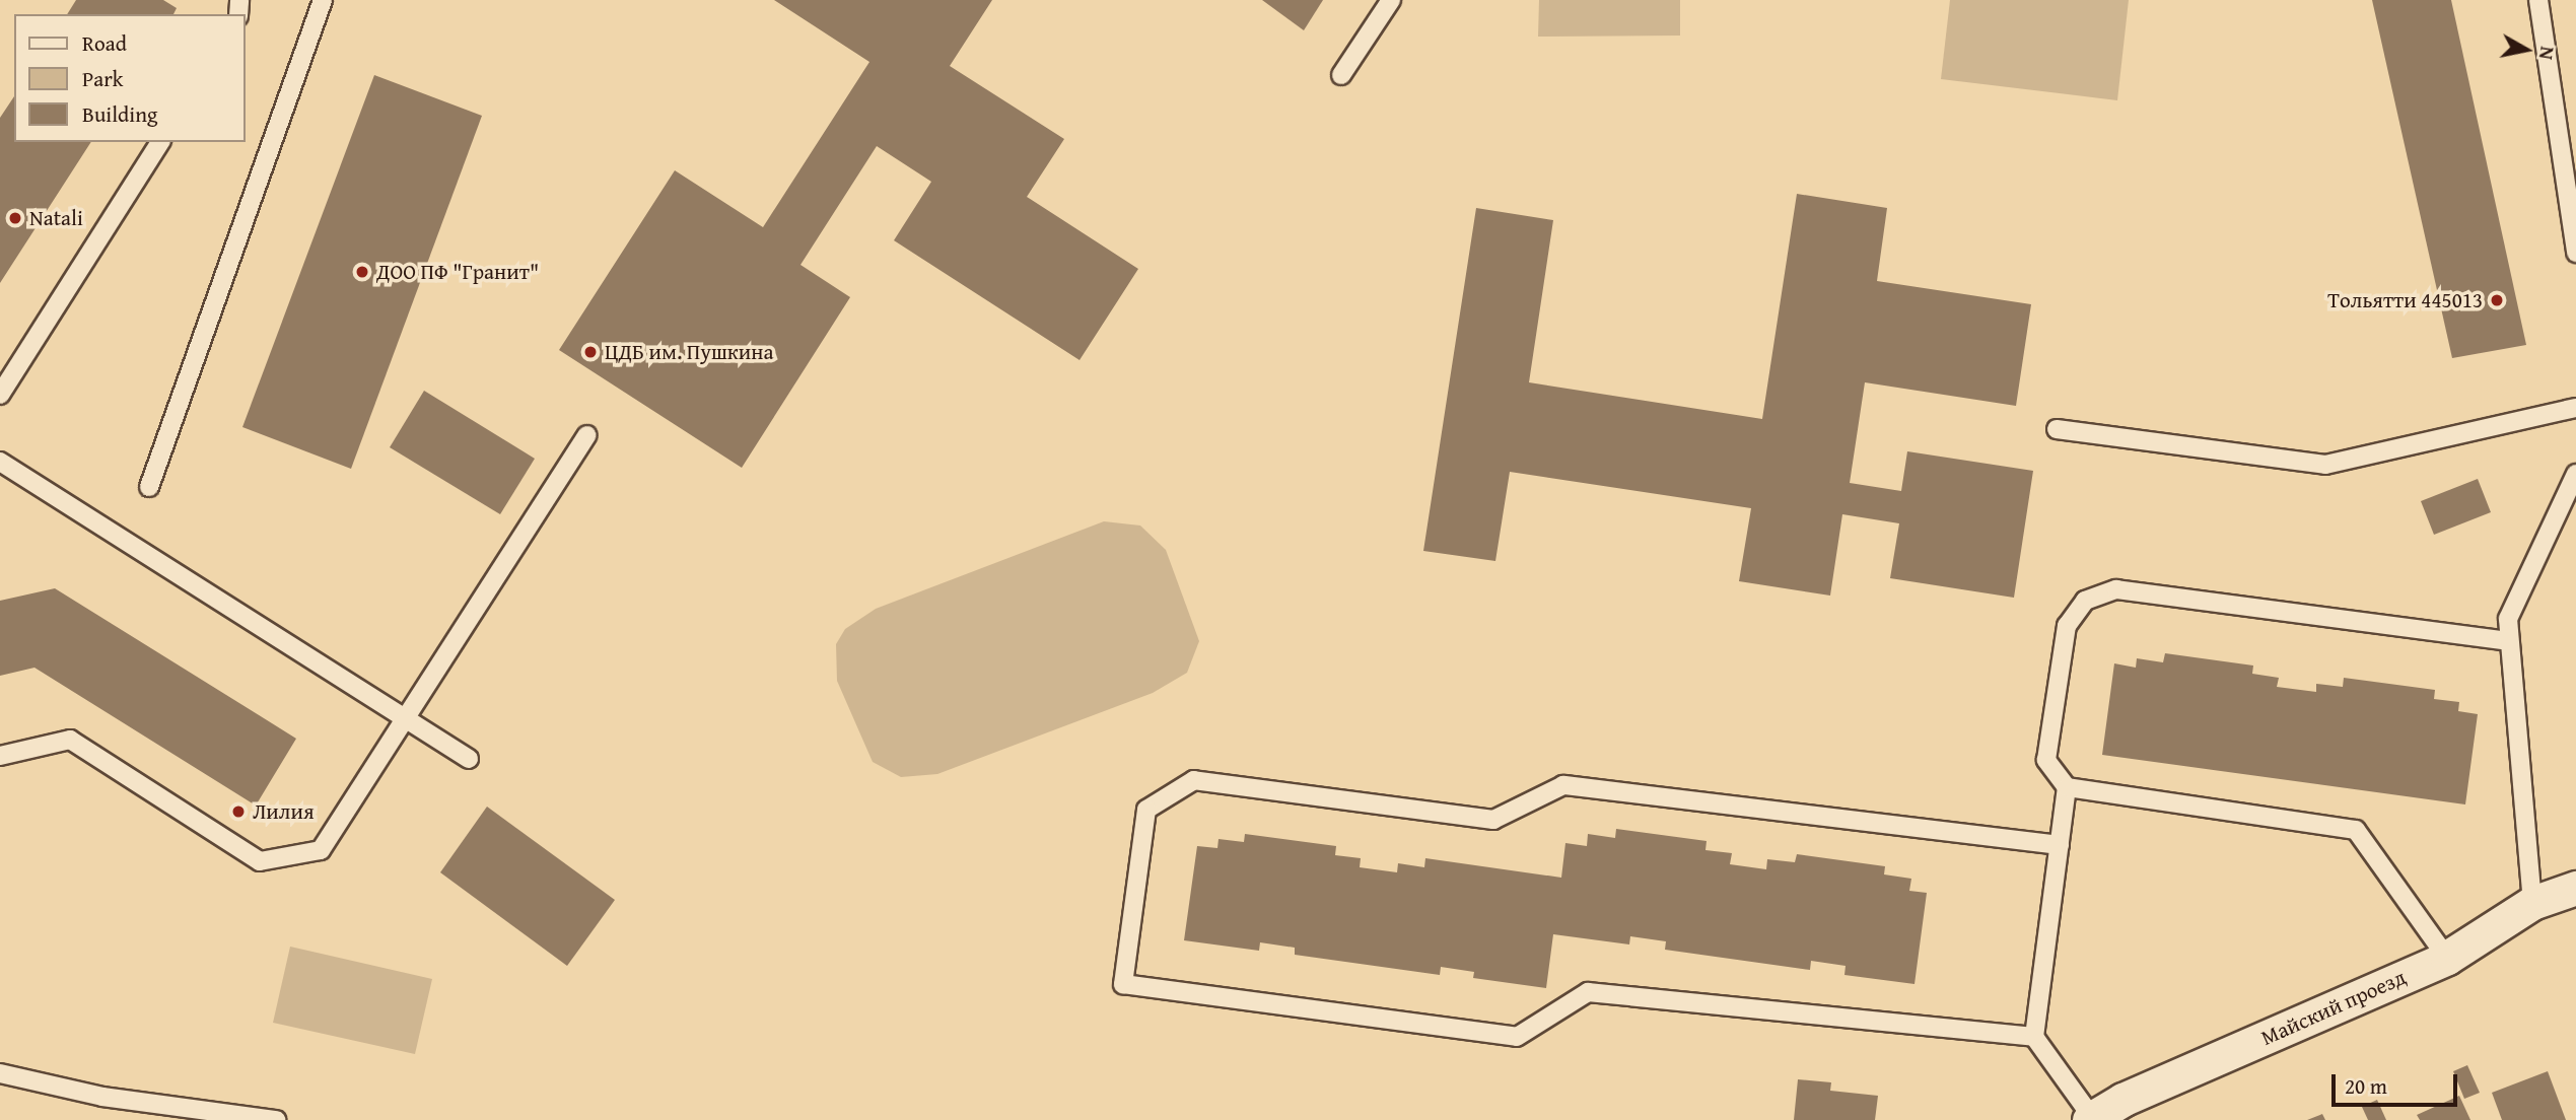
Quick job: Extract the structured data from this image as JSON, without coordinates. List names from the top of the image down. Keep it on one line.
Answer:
{"streets":{"street":["Майский проезд"]},"places":["Natali","ДОО ПФ \"Гранит\"","Тольятти 445013","ЦДБ им. Пушкина","Лилия"],"legend":["Road","Park","Building"],"scale_bar":"20 m","north":"right"}
